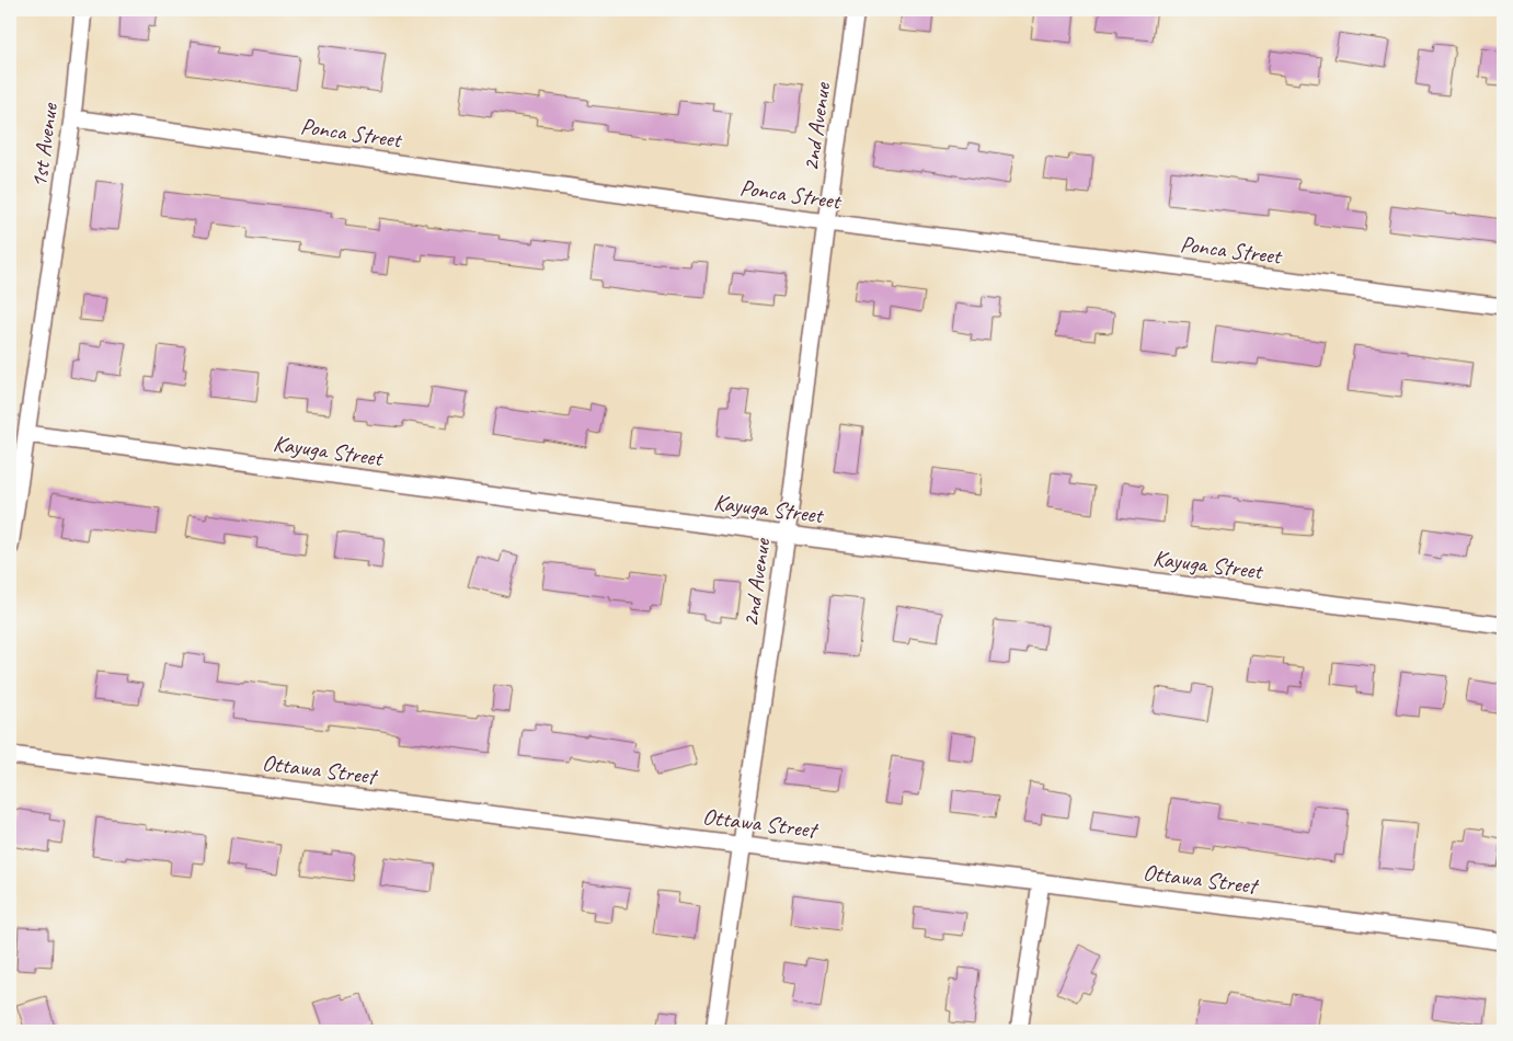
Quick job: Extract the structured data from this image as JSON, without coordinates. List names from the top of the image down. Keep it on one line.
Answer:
{"streets":{"street":["2nd Avenue","Ponca Street","1st Avenue","Kayuga Street","Ottawa Street"]},"crossings":[["2nd Avenue","Ponca Street"],["2nd Avenue","Kayuga Street"],["2nd Avenue","Ottawa Street"],["Ponca Street","1st Avenue"],["1st Avenue","Kayuga Street"]]}
